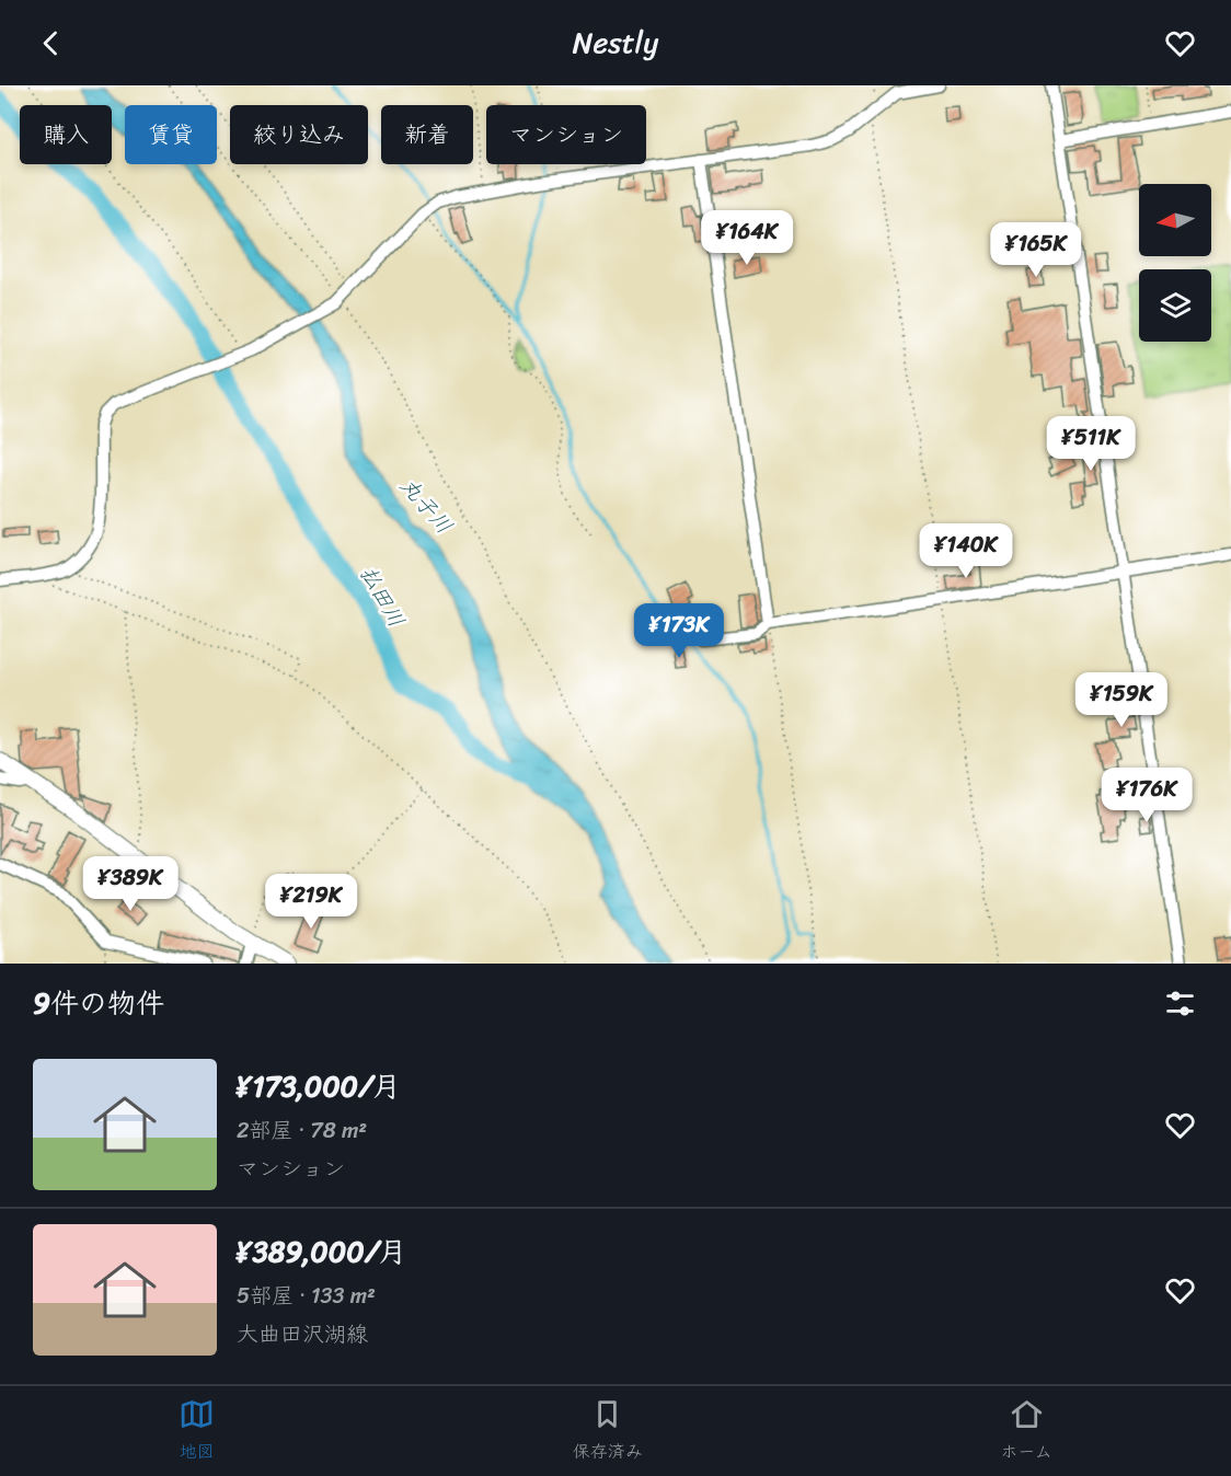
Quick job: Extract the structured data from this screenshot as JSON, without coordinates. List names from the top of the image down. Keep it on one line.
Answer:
{"water":["丸子川","払田川"],"north":"left","page":{"header":"Nestly","chip":["購入","賃貸","絞り込み","新着","マンション"],"price":["¥164K","¥165K","¥511K","¥140K","¥173K","¥159K","¥176K","¥389K","¥219K"],"heading":"9件の物件","list":[{"name":"¥173,000/月","note":"2部屋 · 78 m² · マンション"},{"name":"¥389,000/月","note":"5部屋 · 133 m² · 大曲田沢湖線"}],"tabs":["地図","保存済み","ホーム"]}}
